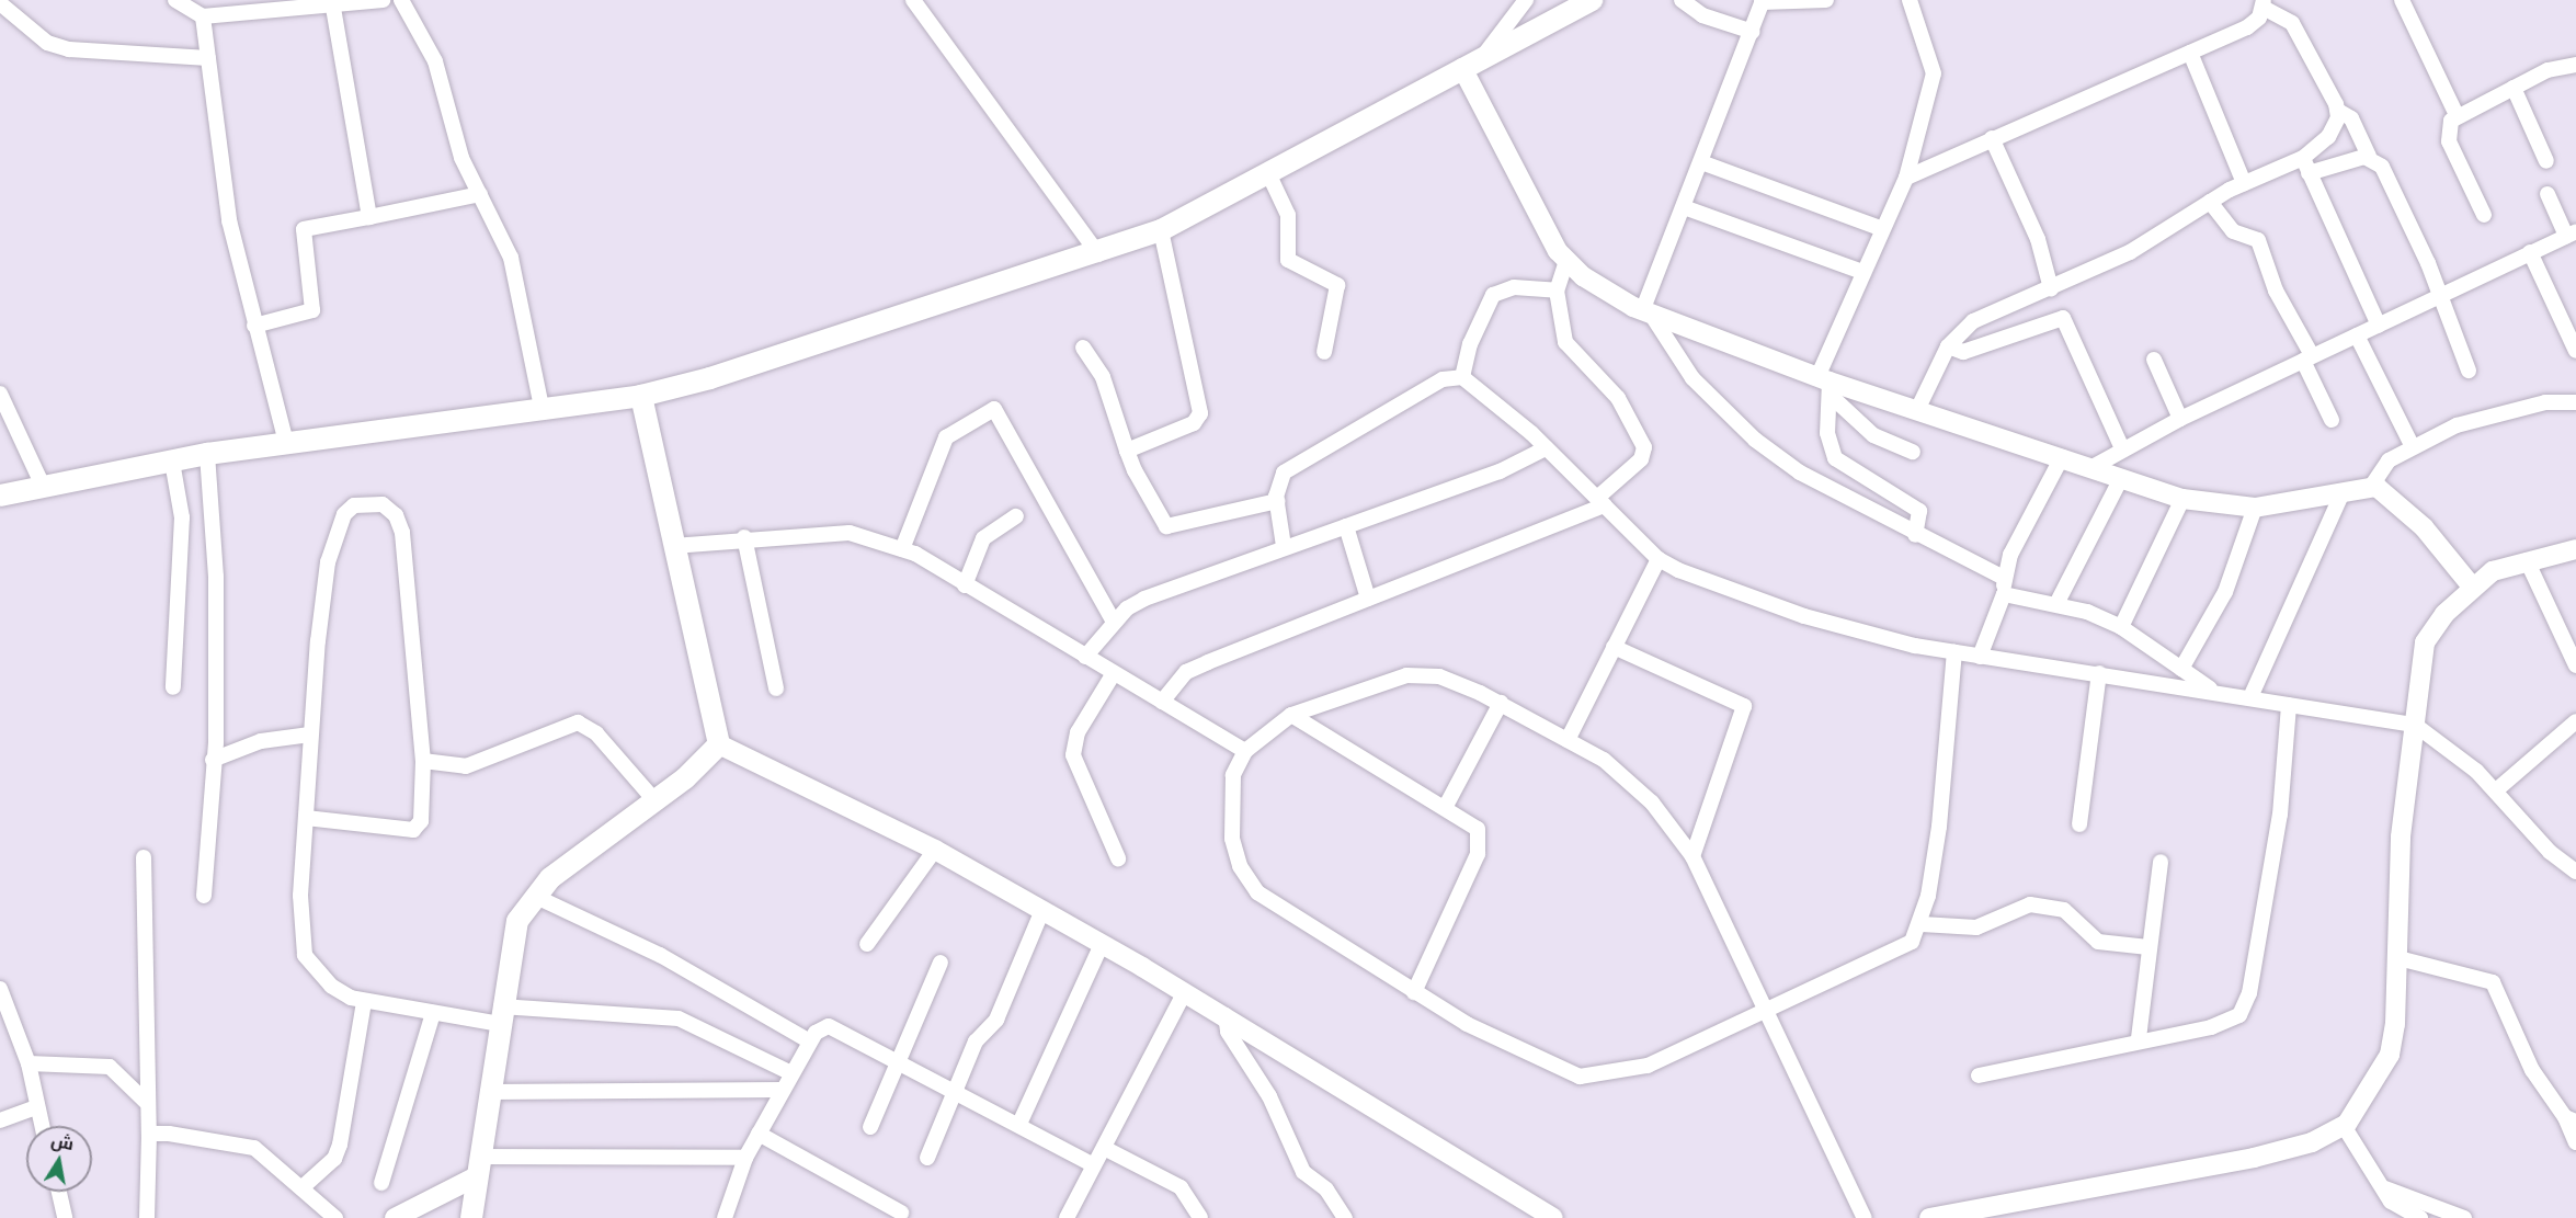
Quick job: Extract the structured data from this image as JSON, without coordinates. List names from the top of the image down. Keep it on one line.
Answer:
{"north":"top"}
